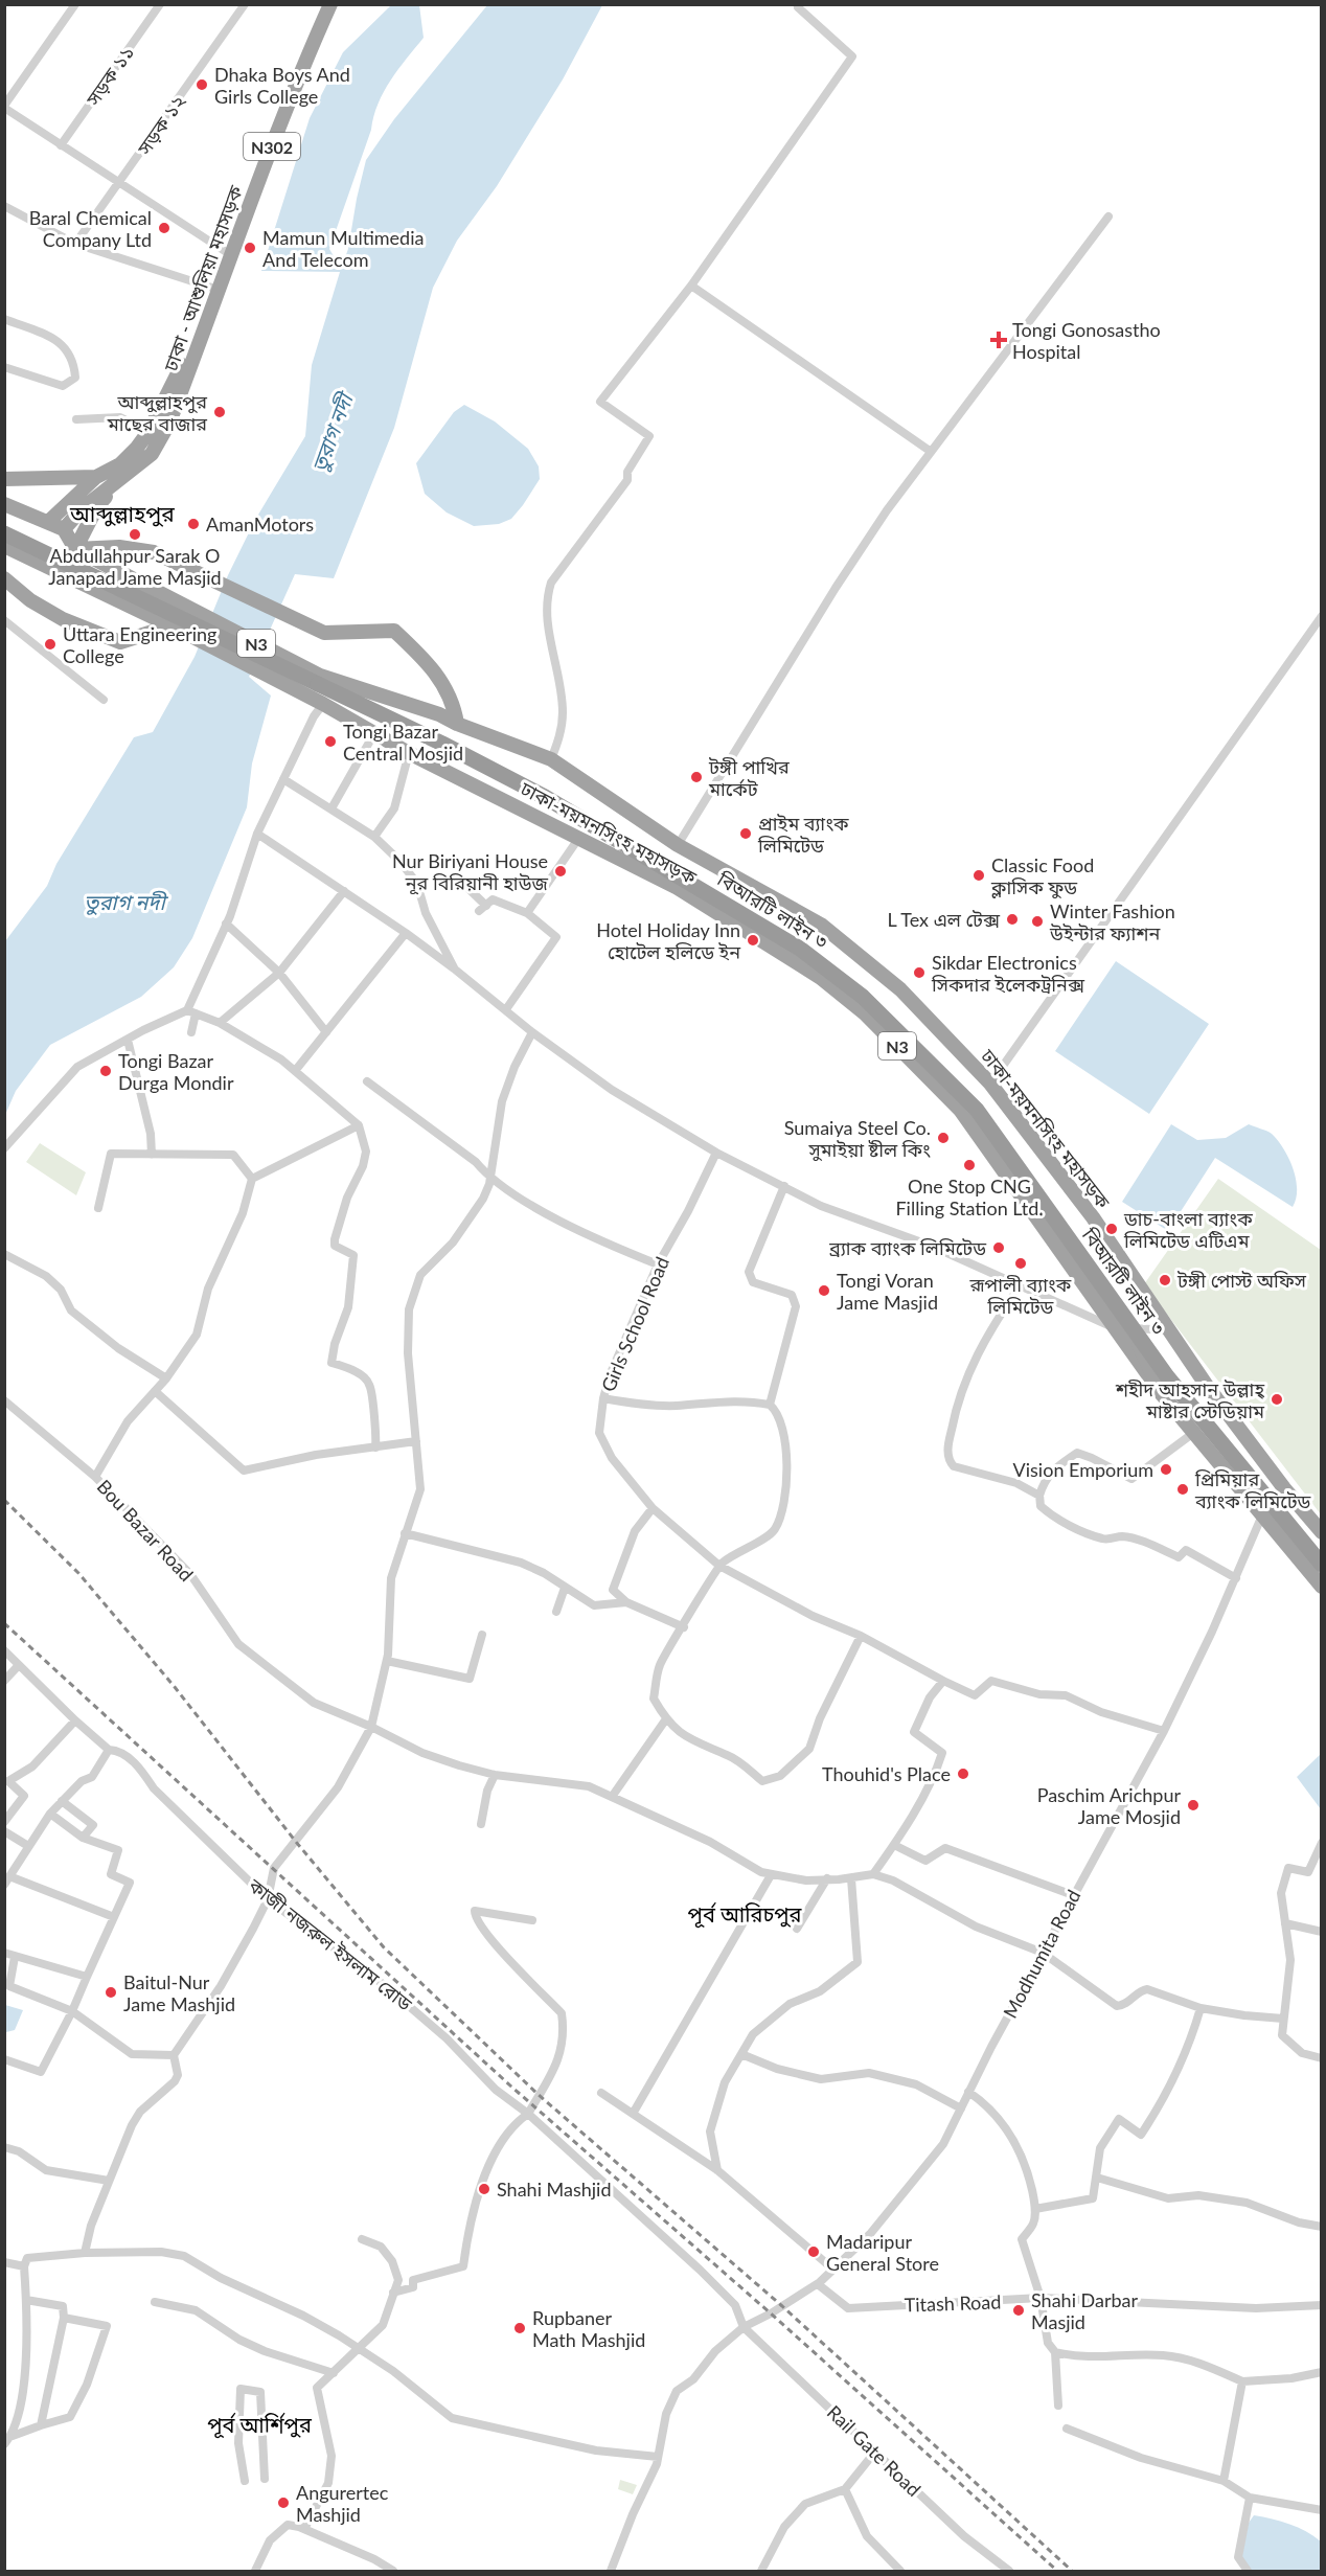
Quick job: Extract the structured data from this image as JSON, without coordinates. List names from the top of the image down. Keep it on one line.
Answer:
{"streets":{"highway":["N302","ঢাকা - আশুলিয়া মহাসড়ক","N3","ঢাকা-ময়মনসিংহ মহাসড়ক","বিআরটি লাইন ৩"],"street":["সড়ক ১১","সড়ক ১২","Girls School Road","Bou Bazar Road","কাজী নজরুল ইসলাম রোড","Modhumita Road","Titash Road","Rail Gate Road"]},"crossings":[["N302","ঢাকা - আশুলিয়া মহাসড়ক"],["ঢাকা - আশুলিয়া মহাসড়ক","N3"],["N3","ঢাকা-ময়মনসিংহ মহাসড়ক"],["N3","বিআরটি লাইন ৩"],["ঢাকা-ময়মনসিংহ মহাসড়ক","বিআরটি লাইন ৩"],["Girls School Road","Modhumita Road"],["কাজী নজরুল ইসলাম রোড","Modhumita Road"],["কাজী নজরুল ইসলাম রোড","Rail Gate Road"],["Modhumita Road","Titash Road"],["Modhumita Road","Rail Gate Road"]],"districts":["আব্দুল্লাহপুর","পূর্ব আরিচপুর","পূর্ব আর্শিপুর"],"water":["তুরাগ নদী"],"places":{"other":["Dhaka Boys And Girls College","Baral Chemical Company Ltd","Mamun Multimedia And Telecom","আব্দুল্লাহপুর মাছের বাজার","AmanMotors","Abdullahpur Sarak O Janapad Jame Masjid","Uttara Engineering College","Tongi Bazar Central Mosjid","টঙ্গী পাখির মার্কেট","প্রাইম ব্যাংক লিমিটেড","Nur Biriyani House নূর বিরিয়ানী হাউজ","Classic Food ক্লাসিক ফুড","L Tex এল টেক্স","Winter Fashion উইন্টার ফ্যাশন","Hotel Holiday Inn হোটেল হলিডে ইন","Sikdar Electronics সিকদার ইলেকট্রনিক্স","Tongi Bazar Durga Mondir","Sumaiya Steel Co. সুমাইয়া ষ্টীল কিং","One Stop CNG Filling Station Ltd.","ডাচ-বাংলা ব্যাংক লিমিটেড এটিএম","ব্র্যাক ব্যাংক লিমিটেড","রূপালী ব্যাংক লিমিটেড","টঙ্গী পোস্ট অফিস","Tongi Voran Jame Masjid","শহীদ আহসান উল্লাহ্‌ মাষ্টার স্টেডিয়াম","Vision Emporium","প্রিমিয়ার ব্যাংক লিমিটেড","Thouhid's Place","Paschim Arichpur Jame Mosjid","Baitul-Nur Jame Mashjid","Shahi Mashjid","Madaripur General Store","Shahi Darbar Masjid","Rupbaner Math Mashjid","Angurertec Mashjid"],"health":["Tongi Gonosastho Hospital"]}}
